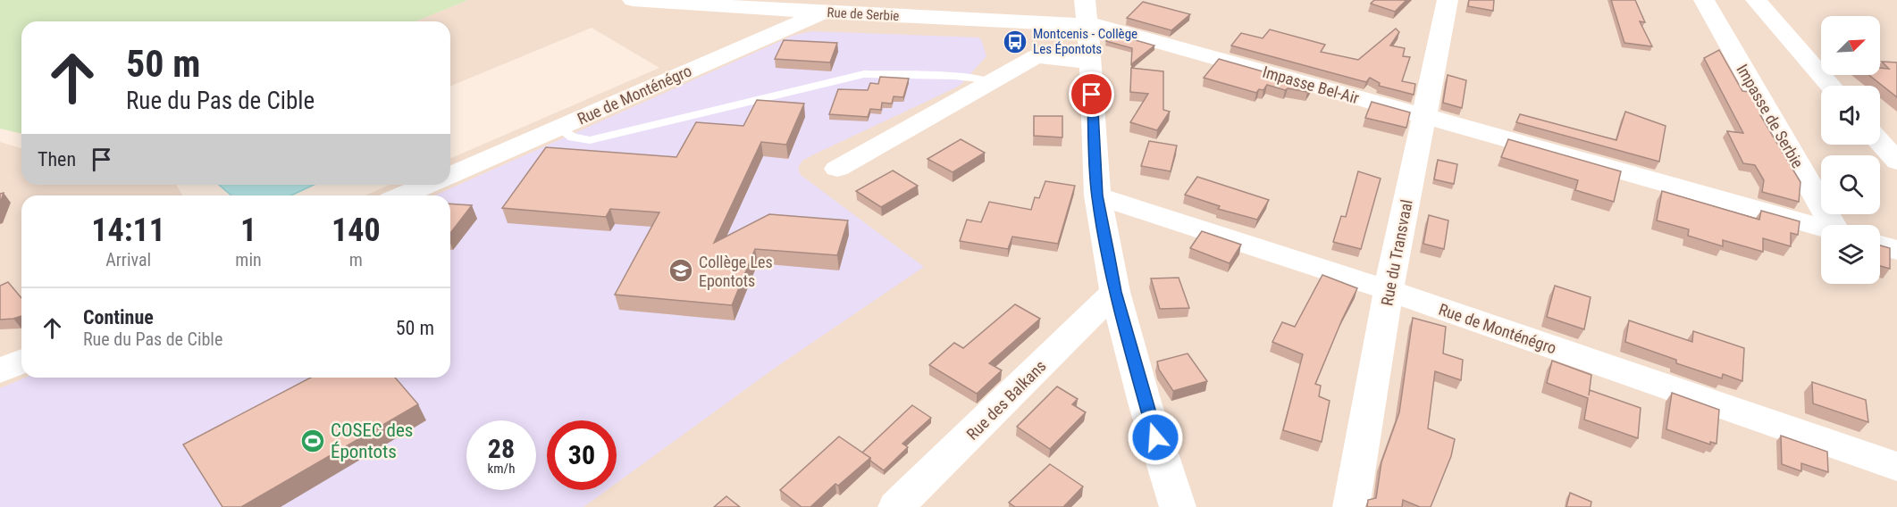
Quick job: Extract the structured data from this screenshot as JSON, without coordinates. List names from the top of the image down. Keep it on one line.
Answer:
{"streets":{"street":["Rue de Serbie","Impasse Bel-Air","Rue de Monténégro","Impasse de Serbie","Rue du Transvaal","Rue des Balkans"]},"crossings":[["Rue de Serbie","Impasse Bel-Air"],["Rue de Serbie","Rue de Monténégro"],["Impasse Bel-Air","Rue du Transvaal"],["Rue de Monténégro","Rue du Transvaal"]],"places":{"bus stop":["Montcenis - Collège Les Épontots"],"school or university":["Collège Les Epontots"],"sports":["COSEC des Épontots"]},"north":"top right","page":{"turn":["50 m","Rue du Pas de Cible"],"then":"Then","eta":["14:11","Arrival","1","min","140","m"],"list":[{"name":"Continue","note":"Rue du Pas de Cible","value":"50 m"}],"speed":"28 km/h","limit":"30"}}
